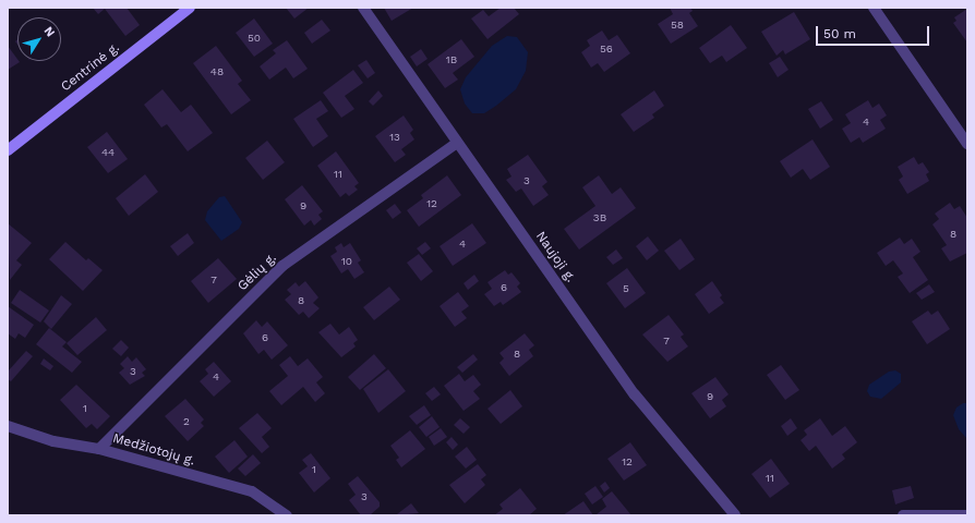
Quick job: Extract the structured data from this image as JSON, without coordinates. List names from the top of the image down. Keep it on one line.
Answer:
{"streets":{"main road":["Centrinė g."],"street":["Naujoji g.","Gėlių g.","Medžiotojų g."]},"crossings":[["Naujoji g.","Gėlių g."],["Gėlių g.","Medžiotojų g."]],"house_numbers":["58","50","56","1B","48","4","13","44","11","3","12","9","3B","8","4","10","7","6","5","8","6","7","8","3","4","9","1","2","12","1","11","3"],"scale_bar":"50 m","north":"top right"}
